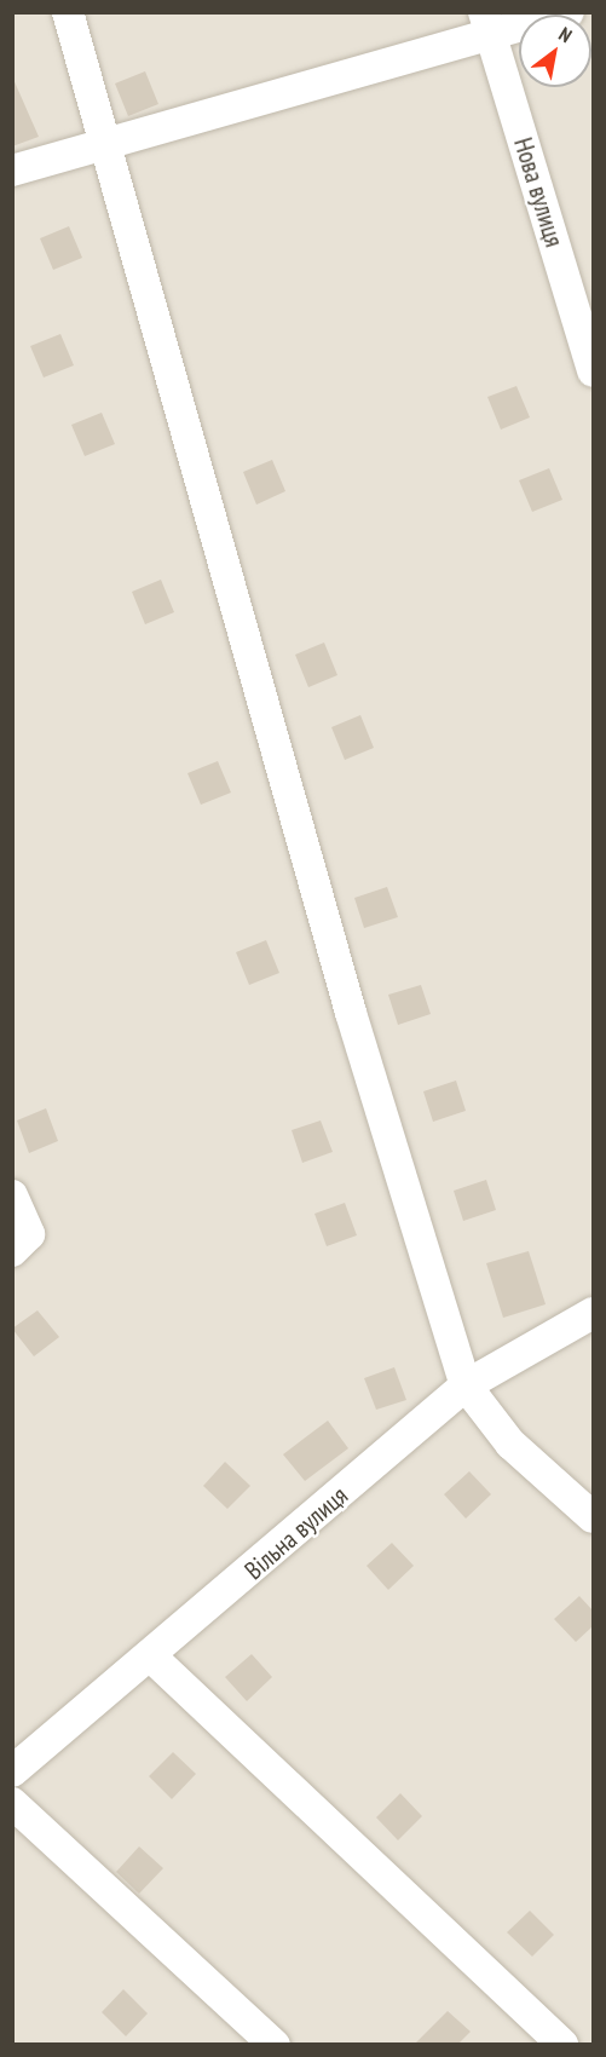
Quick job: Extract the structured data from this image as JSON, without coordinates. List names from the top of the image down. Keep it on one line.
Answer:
{"streets":{"street":["Нова вулиця","Вільна вулиця"]},"north":"top right"}
